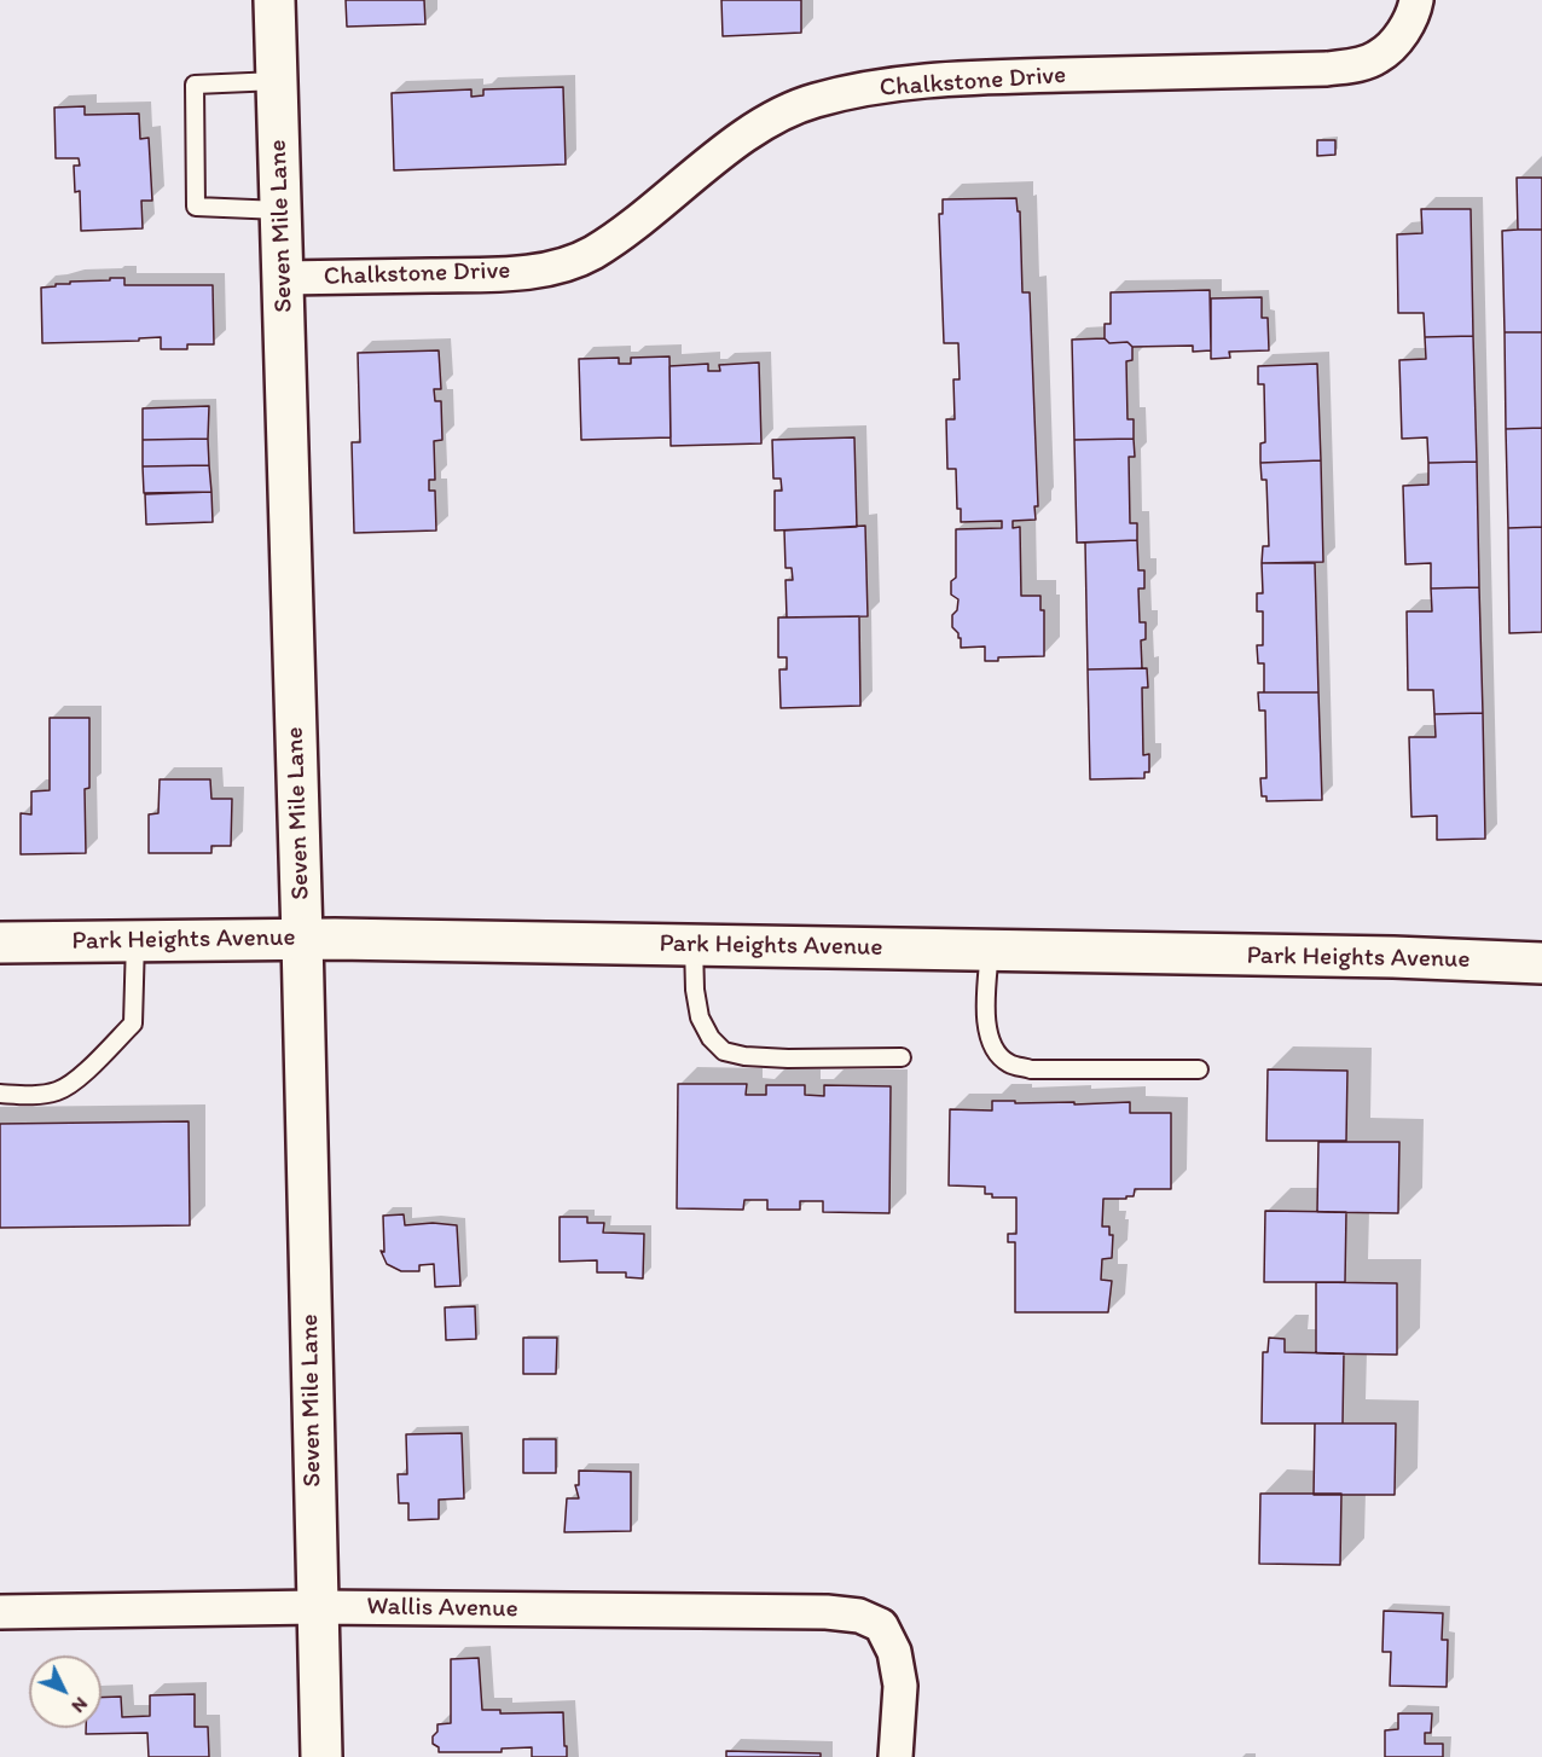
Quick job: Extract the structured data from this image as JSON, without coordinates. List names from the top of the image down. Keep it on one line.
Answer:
{"streets":{"street":["Chalkstone Drive","Seven Mile Lane","Park Heights Avenue","Wallis Avenue"]},"crossings":[["Chalkstone Drive","Seven Mile Lane"],["Seven Mile Lane","Park Heights Avenue"],["Seven Mile Lane","Wallis Avenue"]],"north":"bottom right"}
